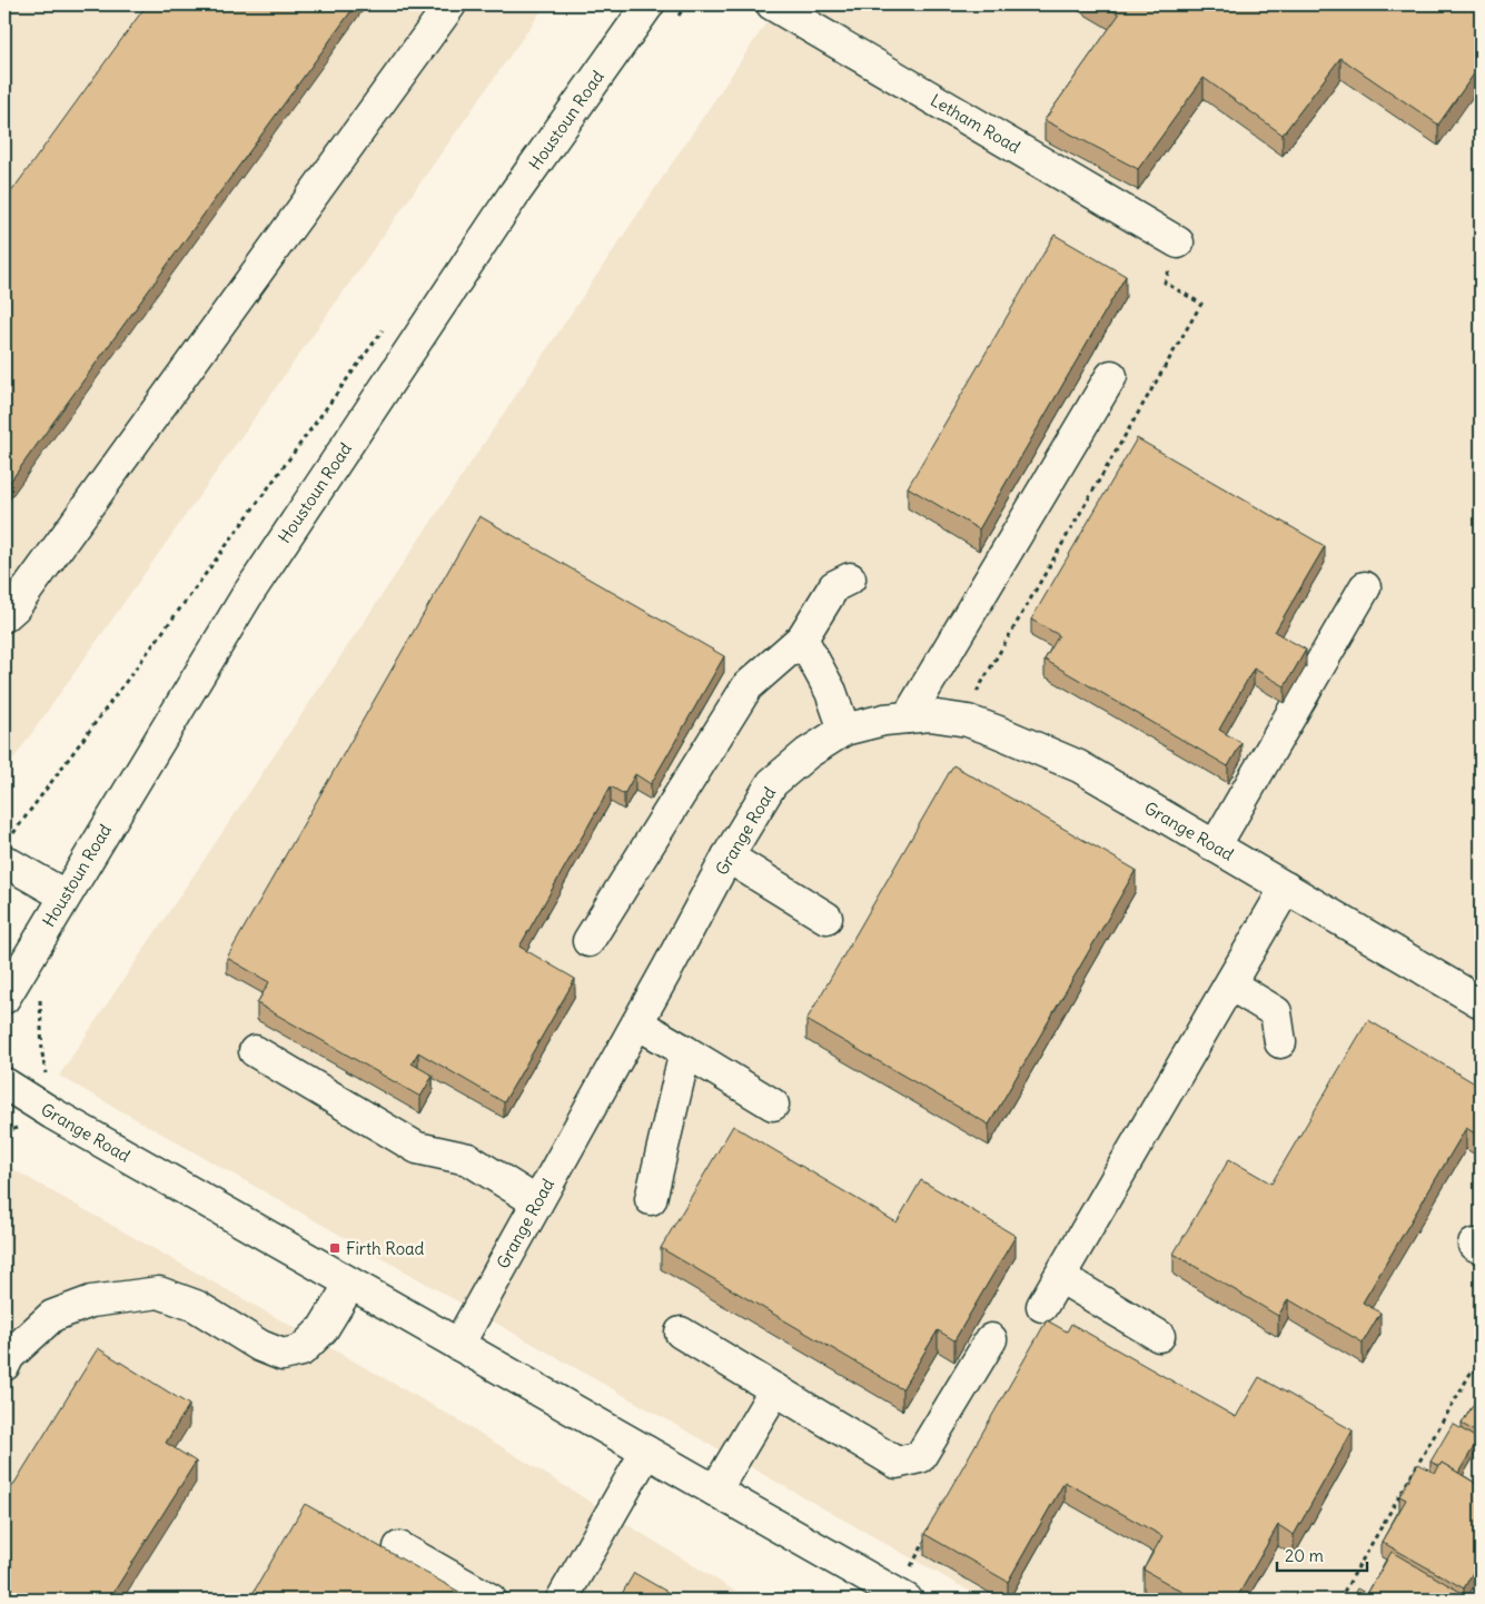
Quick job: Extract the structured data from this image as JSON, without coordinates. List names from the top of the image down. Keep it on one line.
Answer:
{"streets":{"street":["Houstoun Road","Letham Road","Grange Road"]},"places":{"transit":["Firth Road"]},"scale_bar":"20 m"}
